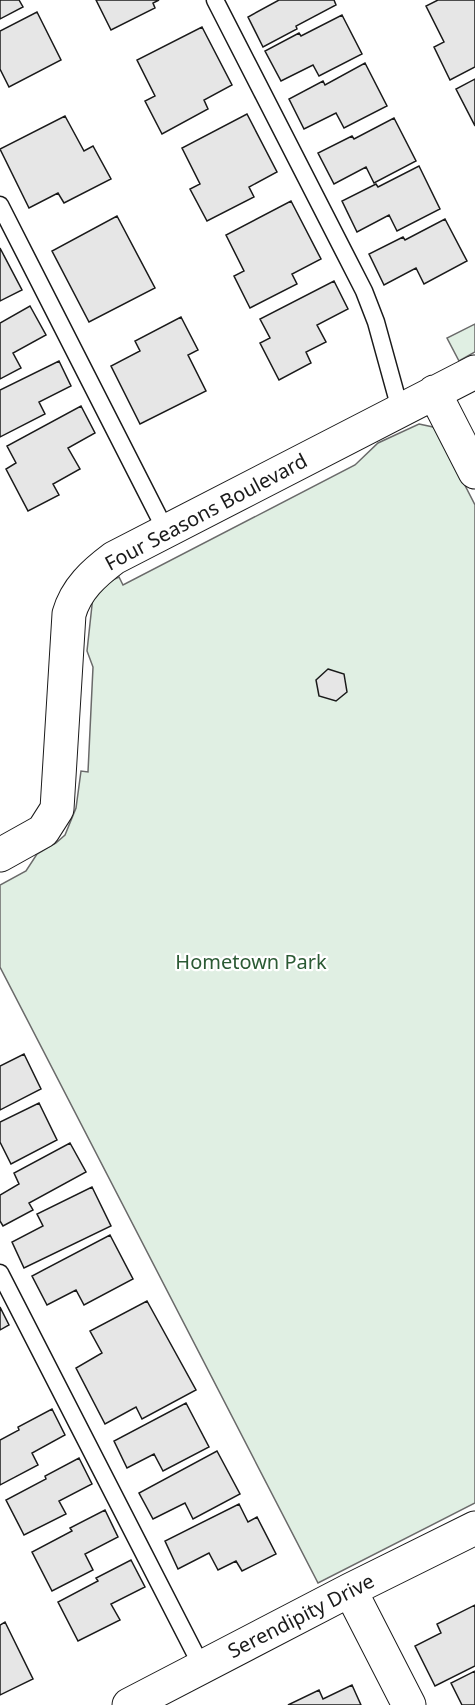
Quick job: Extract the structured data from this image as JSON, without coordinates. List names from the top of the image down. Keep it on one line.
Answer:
{"streets":{"street":["Four Seasons Boulevard","Serendipity Drive"]},"parks":["Hometown Park"]}
